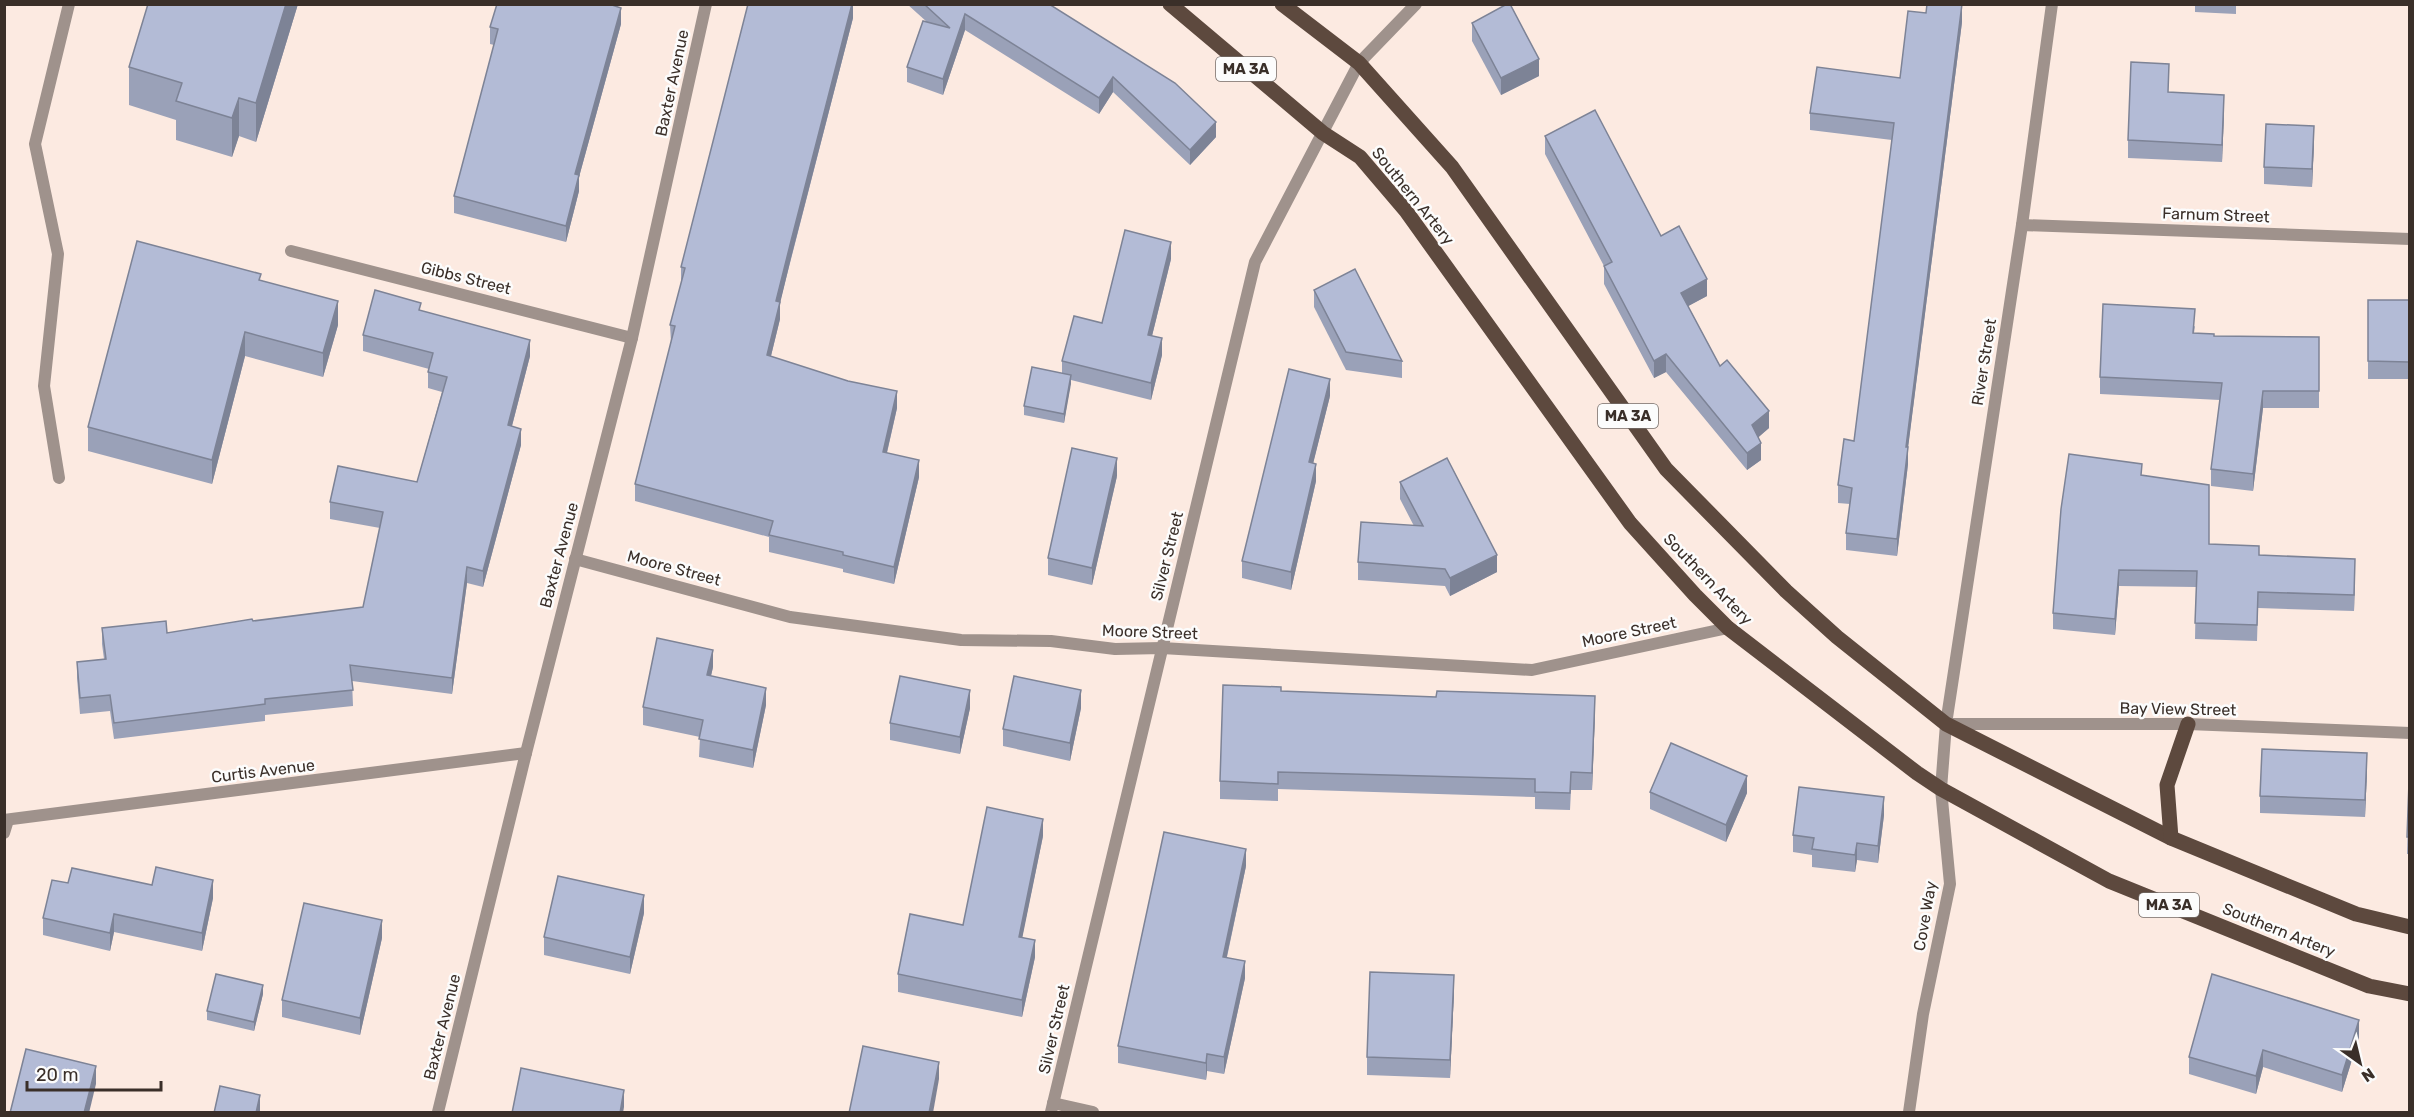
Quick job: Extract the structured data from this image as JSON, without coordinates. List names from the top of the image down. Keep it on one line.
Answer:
{"streets":{"main road":["MA 3A","Southern Artery"],"street":["Baxter Avenue","Farnum Street","Gibbs Street","River Street","Silver Street","Moore Street","Bay View Street","Curtis Avenue","Cove Way"]},"crossings":[["MA 3A","River Street"],["MA 3A","Silver Street"],["MA 3A","Bay View Street"],["MA 3A","Cove Way"],["Baxter Avenue","Gibbs Street"],["Baxter Avenue","Moore Street"],["Baxter Avenue","Curtis Avenue"],["Southern Artery","Silver Street"],["Southern Artery","Moore Street"],["Southern Artery","Cove Way"],["Farnum Street","River Street"],["River Street","Bay View Street"],["River Street","Cove Way"],["Silver Street","Moore Street"],["Bay View Street","Cove Way"]],"scale_bar":"20 m","north":"bottom right"}
